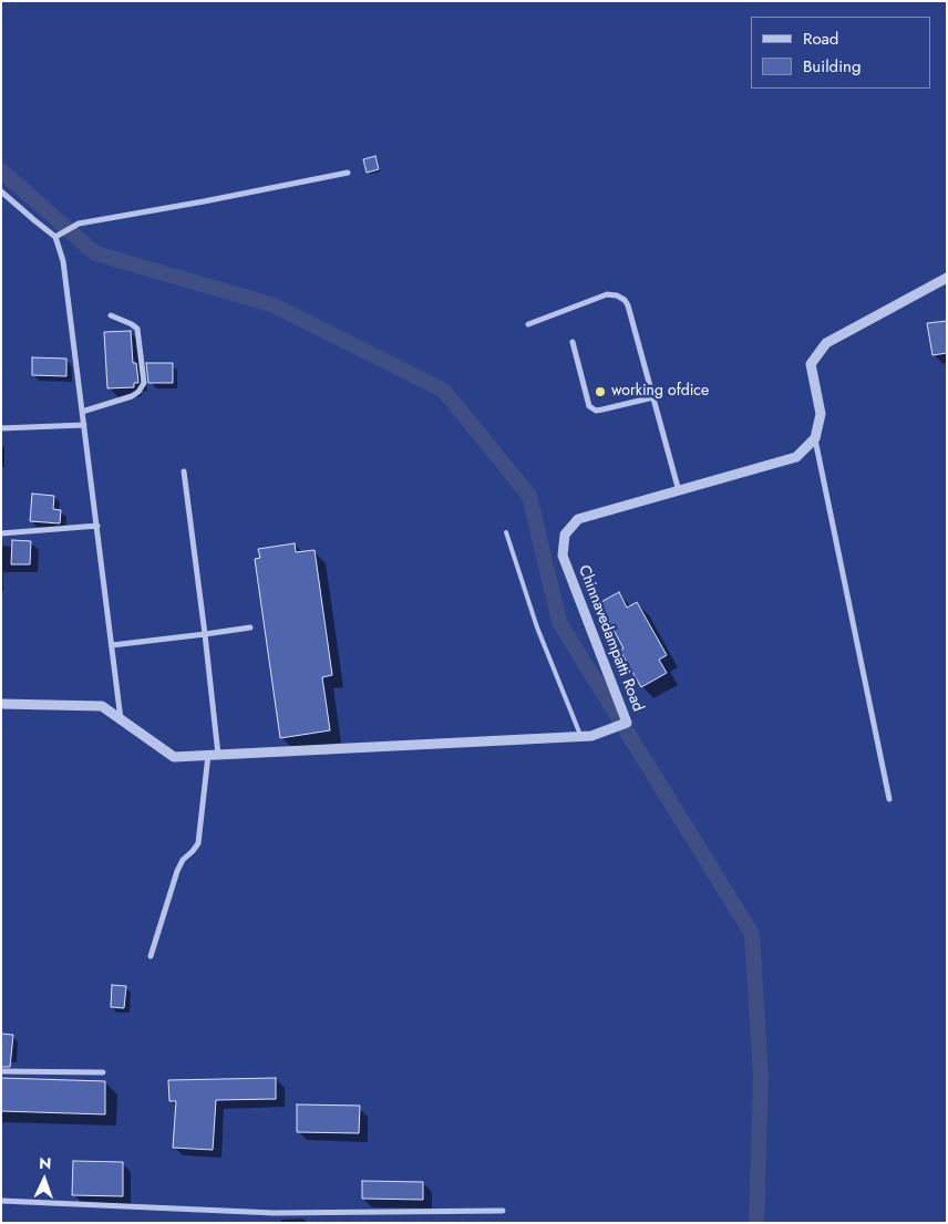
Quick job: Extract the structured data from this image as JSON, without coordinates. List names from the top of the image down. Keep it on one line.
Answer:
{"streets":{"street":["Chinnavedampatti Road"]},"places":["working ofdice"],"legend":["Road","Building"],"north":"top"}
